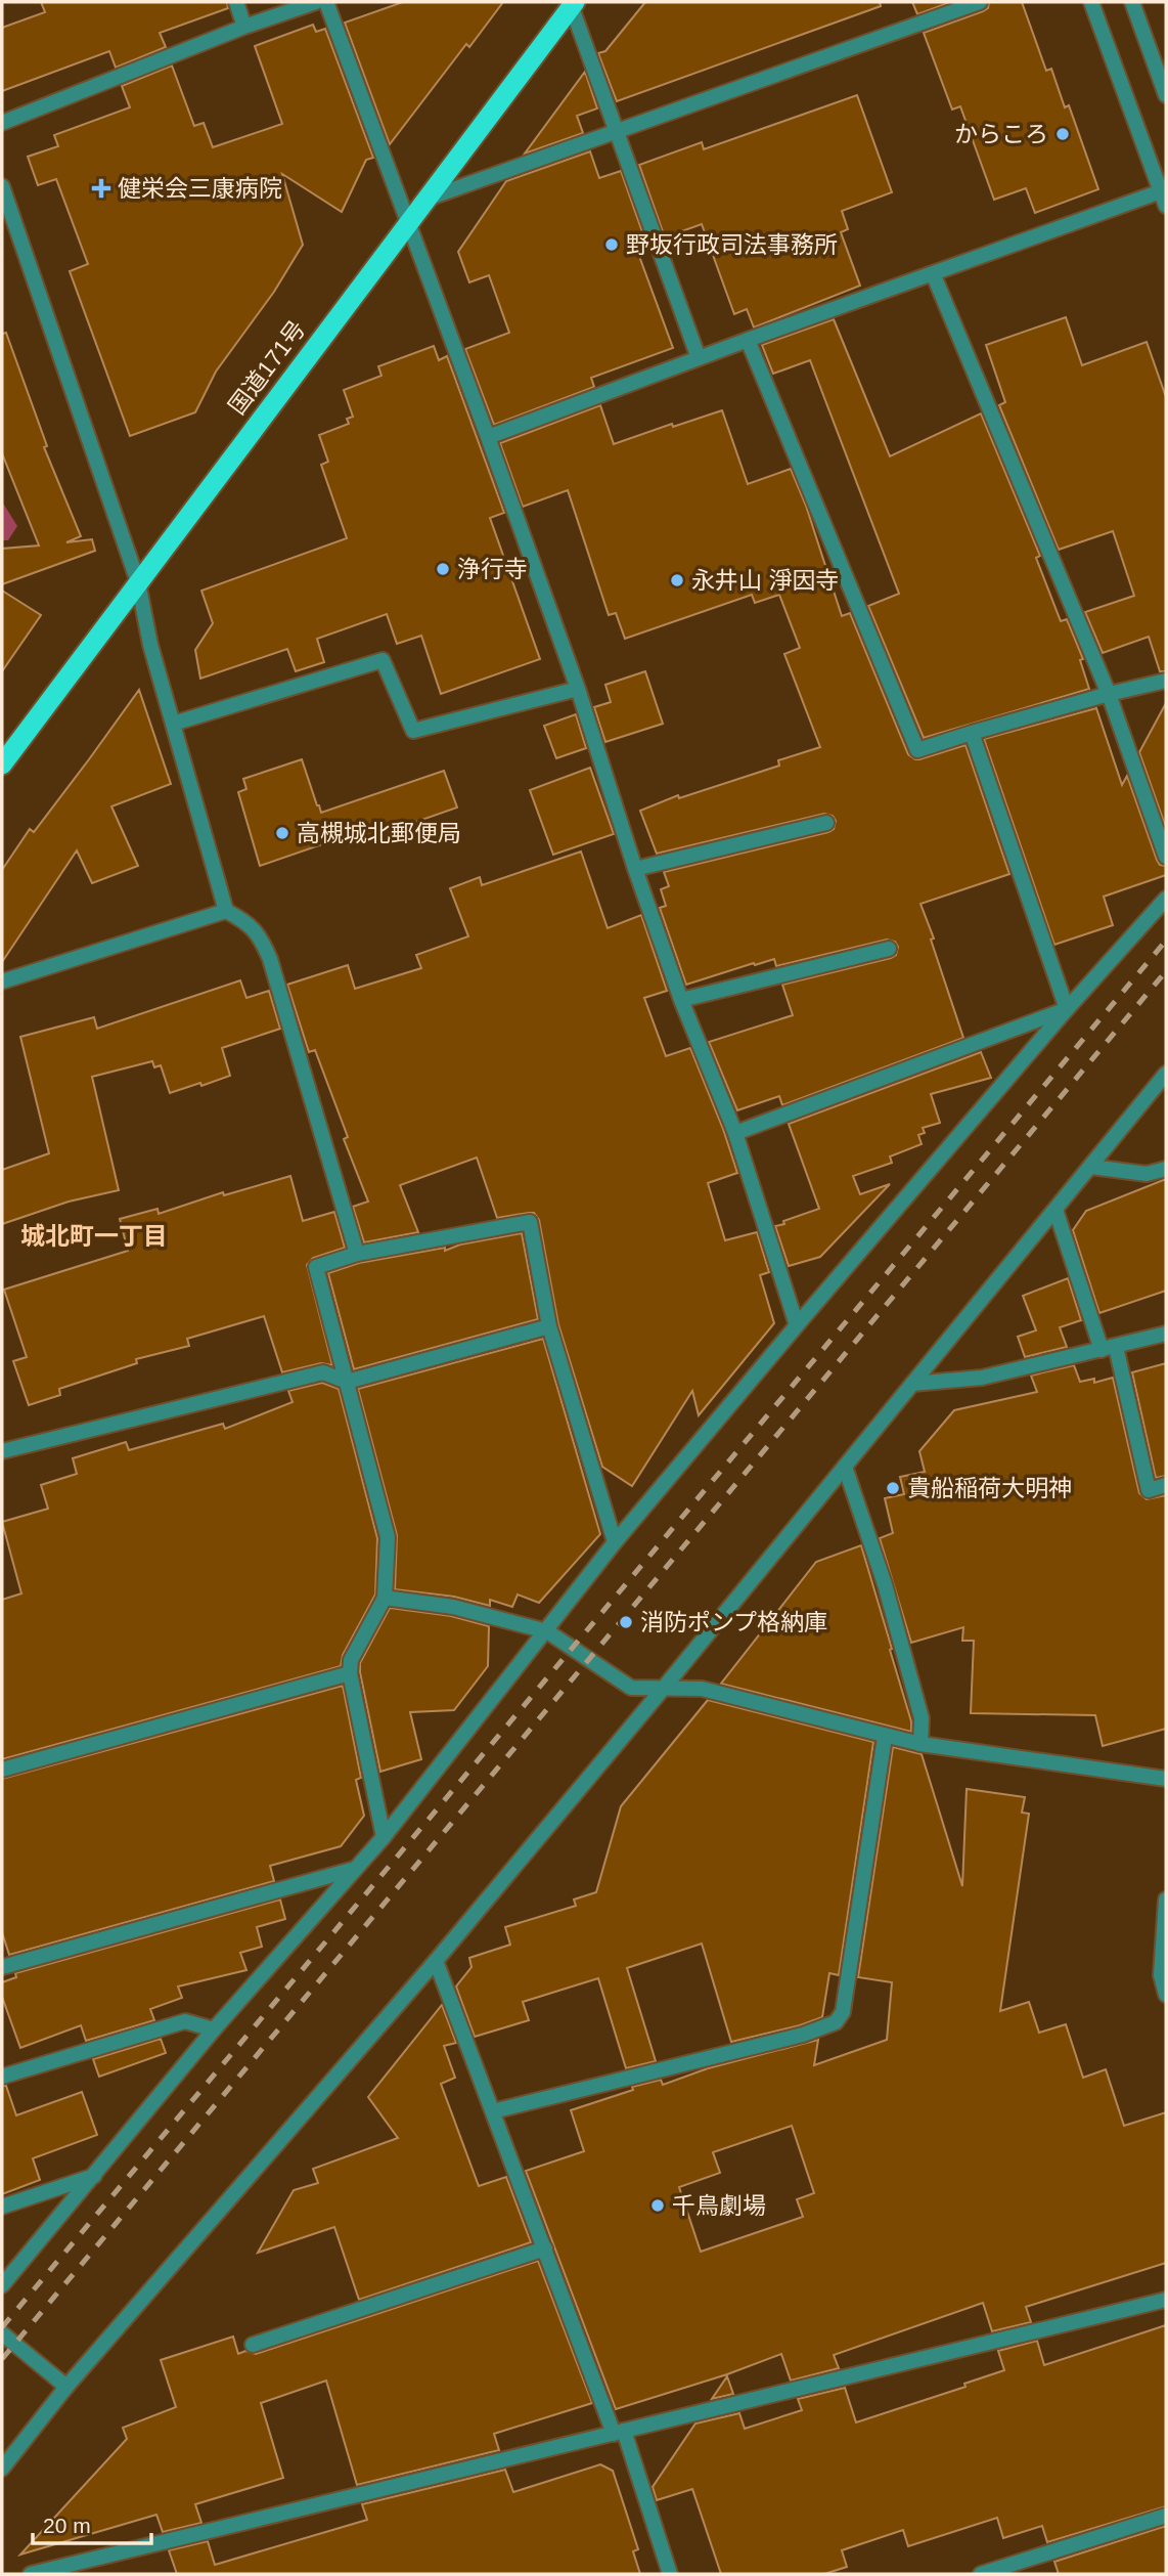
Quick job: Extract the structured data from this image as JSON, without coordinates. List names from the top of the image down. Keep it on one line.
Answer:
{"streets":{"highway":["国道171号"]},"districts":["城北町一丁目"],"places":{"other":["からころ","野坂行政司法事務所","浄行寺","永井山 淨因寺","高槻城北郵便局","貴船稲荷大明神","消防ポンプ格納庫","千鳥劇場"],"health":["健栄会三康病院"]},"scale_bar":"20 m"}
